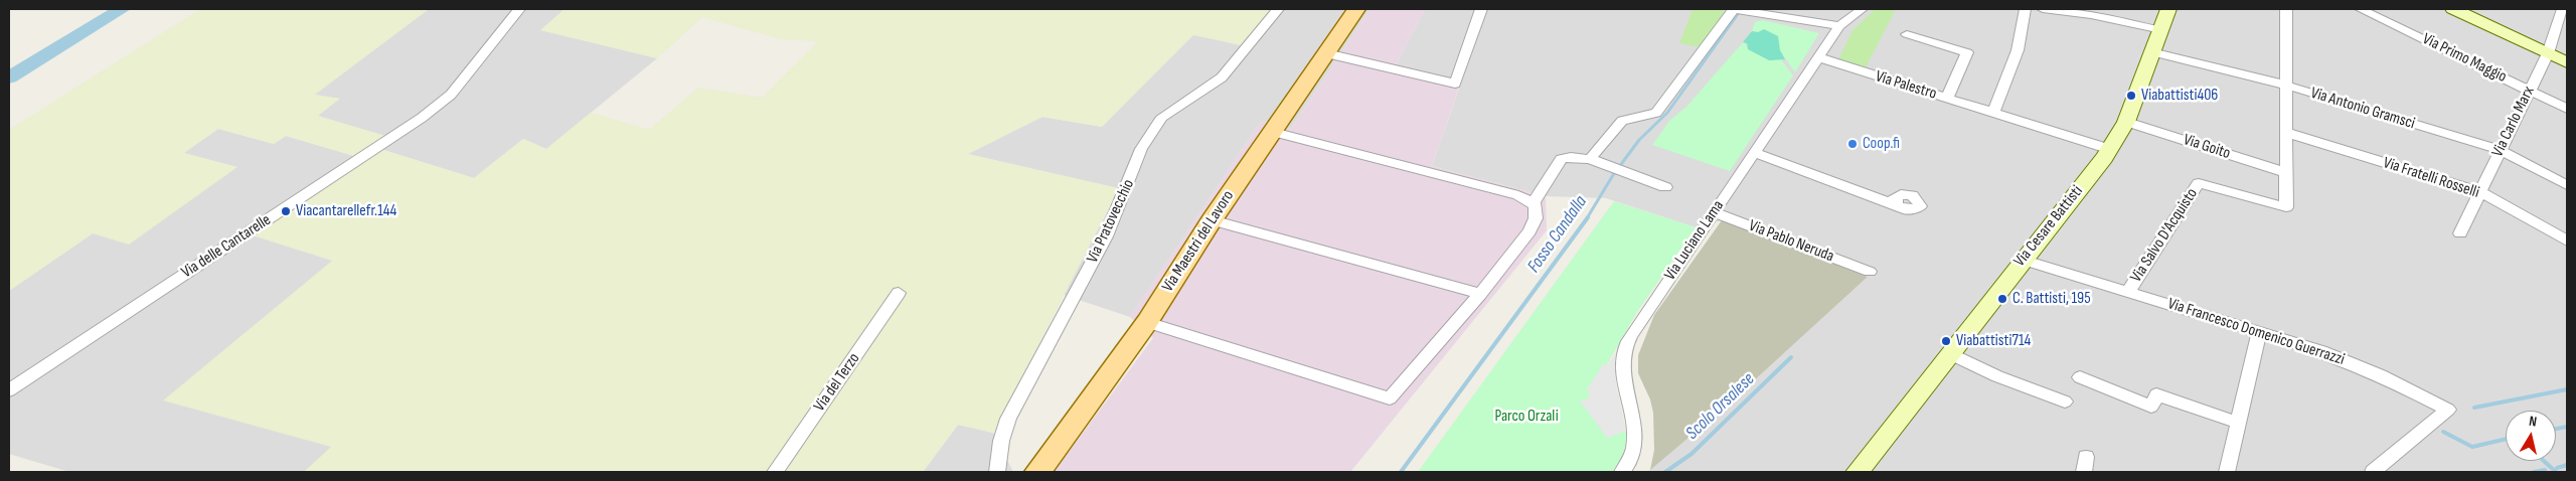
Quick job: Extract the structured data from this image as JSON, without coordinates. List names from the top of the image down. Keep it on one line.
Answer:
{"streets":{"main road":["Via Maestri del Lavoro"],"street":["Via Primo Maggio","Via Palestro","Via Antonio Gramsci","Via Carlo Marx","Via Goito","Via Fratelli Rosselli","Via Pratovecchio","Via Cesare Battisti","Via Salvo D'Acquisto","Via Luciano Lama","Via Pablo Neruda","Via delle Cantarelle","Via Francesco Domenico Guerrazzi","Via del Terzo"]},"crossings":[["Via Primo Maggio","Via Carlo Marx"],["Via Palestro","Via Cesare Battisti"],["Via Palestro","Via Luciano Lama"],["Via Antonio Gramsci","Via Carlo Marx"],["Via Antonio Gramsci","Via Cesare Battisti"],["Via Carlo Marx","Via Fratelli Rosselli"],["Via Goito","Via Cesare Battisti"],["Via Goito","Via Salvo D'Acquisto"],["Via Cesare Battisti","Via Francesco Domenico Guerrazzi"],["Via Salvo D'Acquisto","Via Francesco Domenico Guerrazzi"],["Via Luciano Lama","Via Pablo Neruda"]],"water":["Fosso Candalla","Scolo Orsalese"],"parks":["Parco Orzali"],"places":["Viabattisti406","Coop.fi","Viacantarellefr.144","C. Battisti, 195","Viabattisti714"],"north":"top"}
